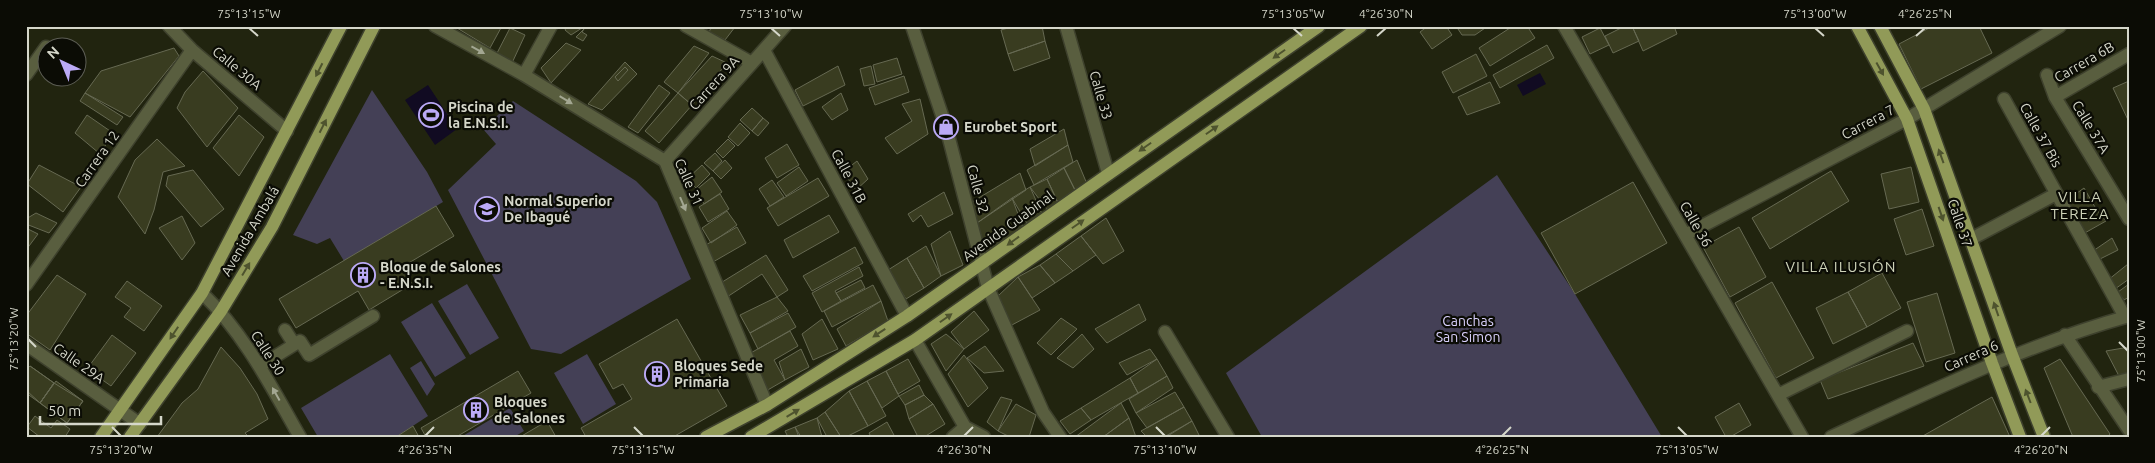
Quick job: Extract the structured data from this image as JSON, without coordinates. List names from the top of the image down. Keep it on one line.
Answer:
{"streets":{"main road":["Calle 37","Avenida Guabinal","Avenida Ambalá"],"street":["Carrera 6B","Calle 30A","Carrera 9A","Calle 33","Carrera 7","Calle 37A","Calle 37 Bis","Carrera 12","Calle 31B","Calle 31","Calle 32","Calle 36","Calle 30","Carrera 6","Calle 29A"]},"crossings":[["Carrera 6B","Calle 37A"],["Calle 30A","Carrera 12"],["Calle 30A","Avenida Ambalá"],["Carrera 9A","Calle 31B"],["Carrera 9A","Calle 31"],["Calle 33","Avenida Guabinal"],["Carrera 7","Calle 37"],["Carrera 7","Calle 36"],["Calle 37 Bis","Carrera 6"],["Calle 31B","Avenida Guabinal"],["Calle 31","Avenida Guabinal"],["Calle 32","Avenida Guabinal"],["Calle 37","Carrera 6"],["Avenida Ambalá","Calle 30"],["Avenida Ambalá","Calle 29A"]],"one_way":["Calle 31","Calle 30"],"districts":["VILLA TEREZA","VILLA ILUSIÓN"],"parks":["Canchas San Simon"],"places":{"sports":["Piscina de la E.N.S.I."],"shop":["Eurobet Sport"],"school or university":["Normal Superior De Ibagué"],"building":["Bloque de Salones - E.N.S.I.","Bloques Sede Primaria","Bloques de Salones"]},"scale_bar":"50 m","north":"top left","coordinates":["75°13'15\"W","75°13'10\"W","75°13'05\"W","4°26'30\"N","75°13'00\"W","4°26'25\"N","75°13'20\"W","4°26'35\"N","4°26'20\"N"]}
